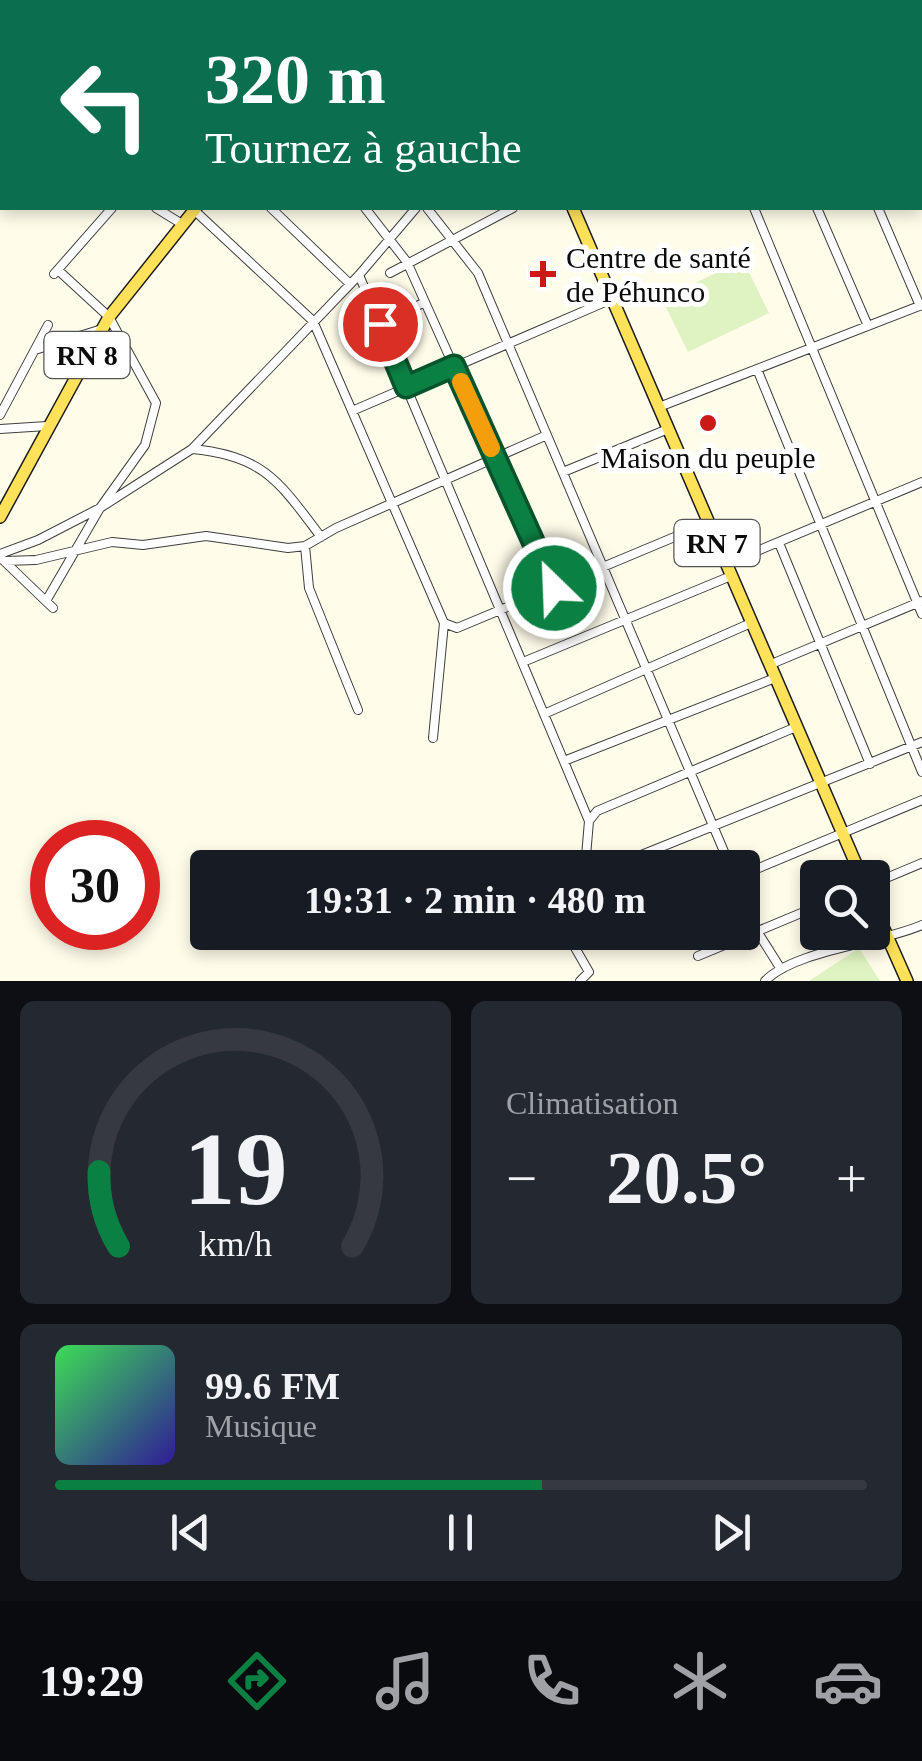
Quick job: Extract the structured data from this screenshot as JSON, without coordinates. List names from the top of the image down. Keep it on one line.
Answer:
{"streets":{"main road":["RN 8","RN 7"]},"places":{"health":["Centre de santé de Péhunco"],"other":["Maison du peuple"]},"page":{"turn":["320 m","Tournez à gauche"],"limit":"30","trip":"19:31 · 2 min · 480 m","tile":"Climatisation","heat":["−","20.5°","+"],"song":["99.6 FM","Musique"],"tabs":"19:29","gauge":["19","km/h"]}}
